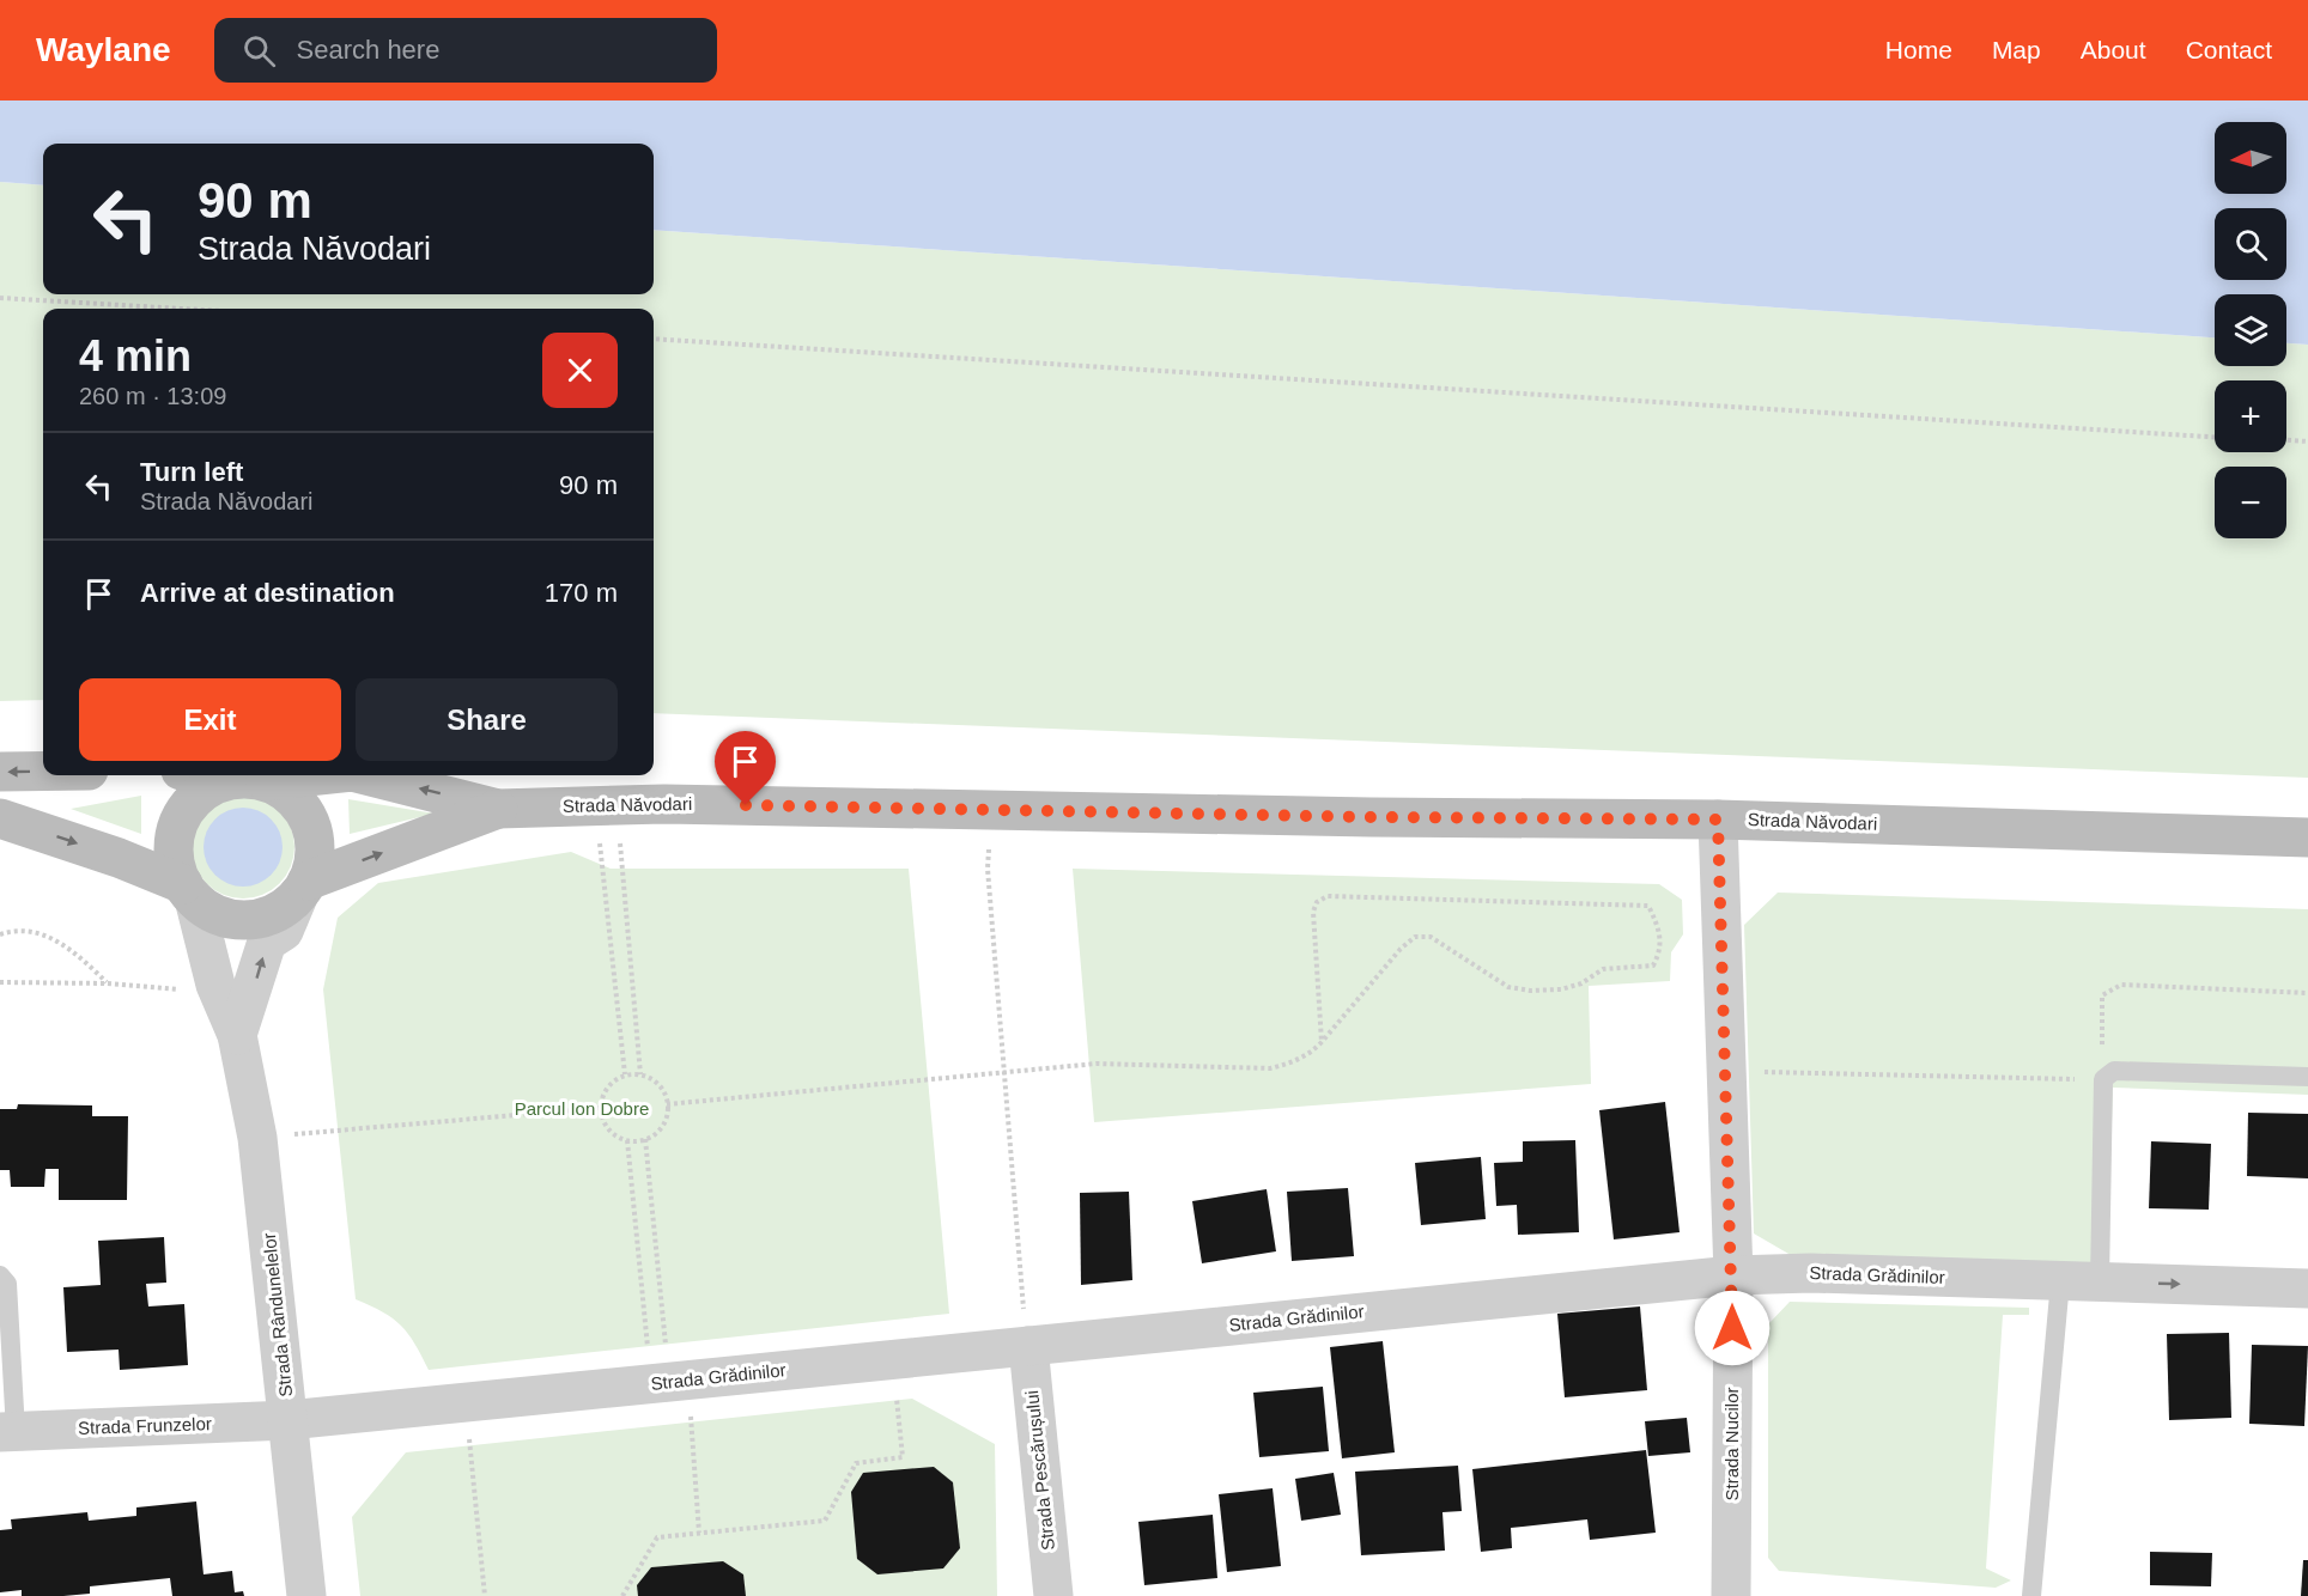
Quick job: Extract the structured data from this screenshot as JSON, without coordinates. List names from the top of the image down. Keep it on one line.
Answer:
{"streets":{"main road":["Strada Năvodari"],"street":["Strada Grădinilor","Strada Rândunelelor","Strada Frunzelor","Strada Nucilor","Strada Pescărușului"]},"crossings":[["Strada Năvodari","Strada Rândunelelor"],["Strada Năvodari","Strada Nucilor"],["Strada Grădinilor","Strada Rândunelelor"],["Strada Grădinilor","Strada Frunzelor"],["Strada Grădinilor","Strada Nucilor"],["Strada Grădinilor","Strada Pescărușului"],["Strada Rândunelelor","Strada Frunzelor"]],"parks":["Parcul Ion Dobre"],"north":"left","page":{"header":"Waylane","search":"Search here","nav":["Home","Map","About","Contact"],"map_buttons":["+","−"],"turn":["90 m","Strada Năvodari"],"heading":["4 min","260 m · 13:09"],"list":[{"name":"Turn left","note":"Strada Năvodari","value":"90 m"},{"name":"Arrive at destination","value":"170 m"}],"buttons":["Exit","Share"]}}
